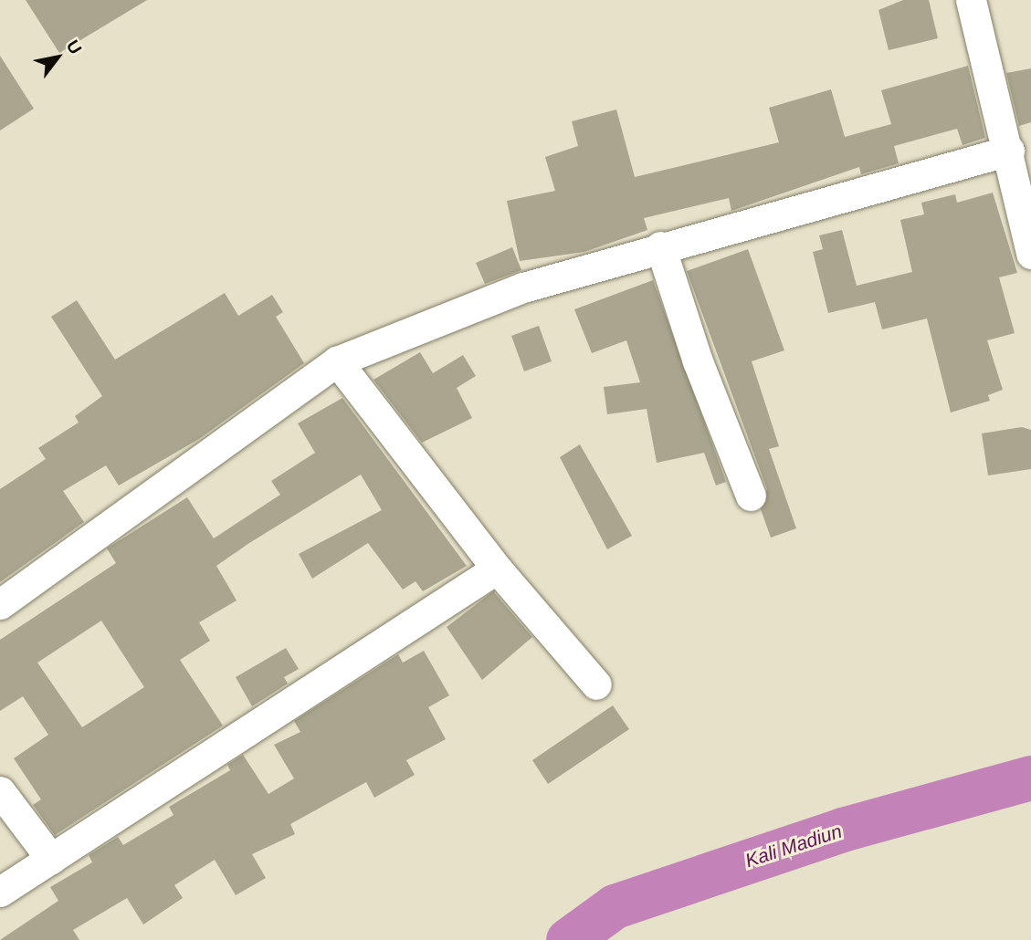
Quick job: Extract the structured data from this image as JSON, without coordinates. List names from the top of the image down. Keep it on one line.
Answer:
{"water":["Kali Madiun"],"north":"top right"}
